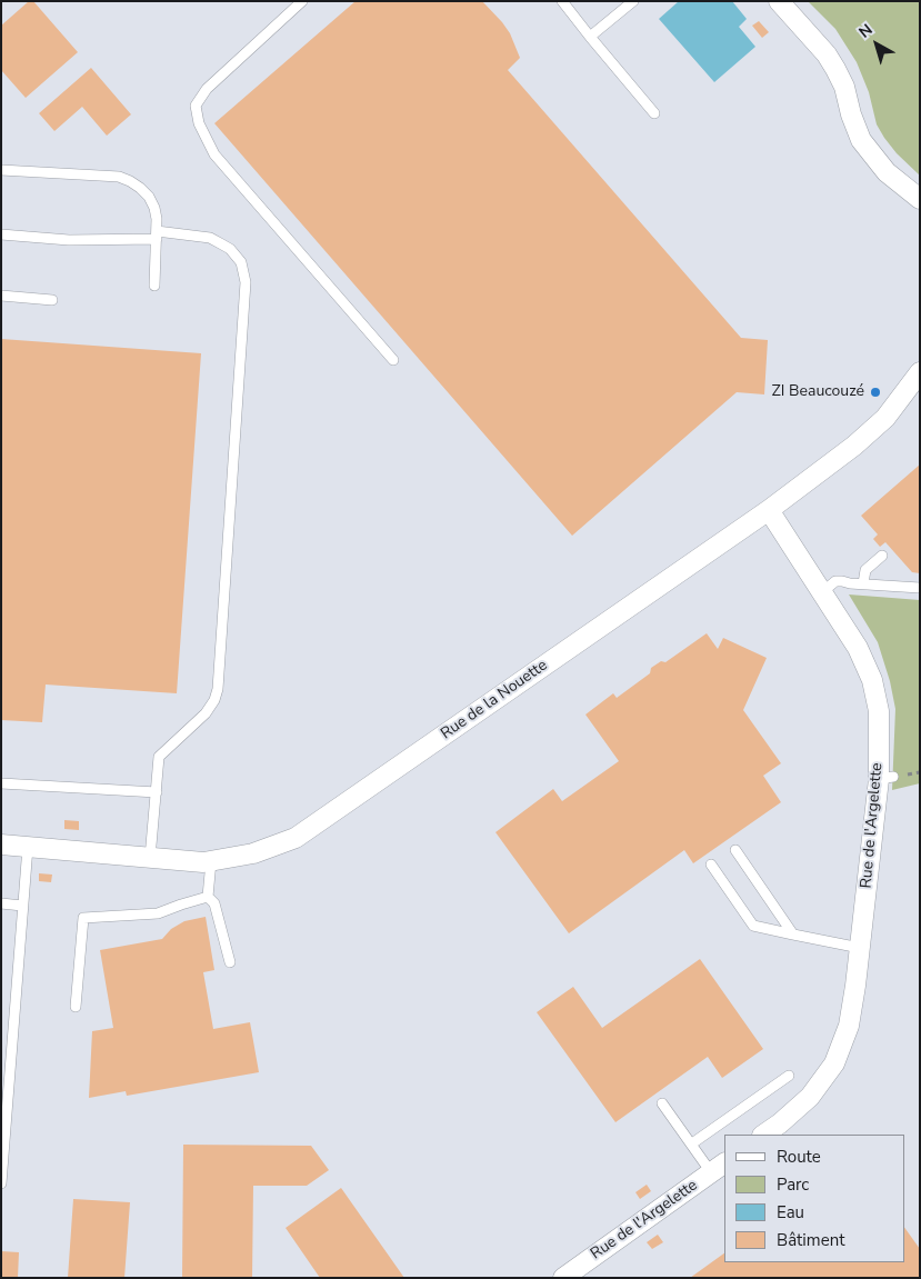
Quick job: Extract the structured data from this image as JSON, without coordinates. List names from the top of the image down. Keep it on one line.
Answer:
{"streets":{"street":["Rue de la Nouette","Rue de l'Argelette"]},"crossings":[["Rue de la Nouette","Rue de l'Argelette"]],"places":["ZI Beaucouzé"],"legend":["Route","Parc","Eau","Bâtiment"],"north":"top left"}
